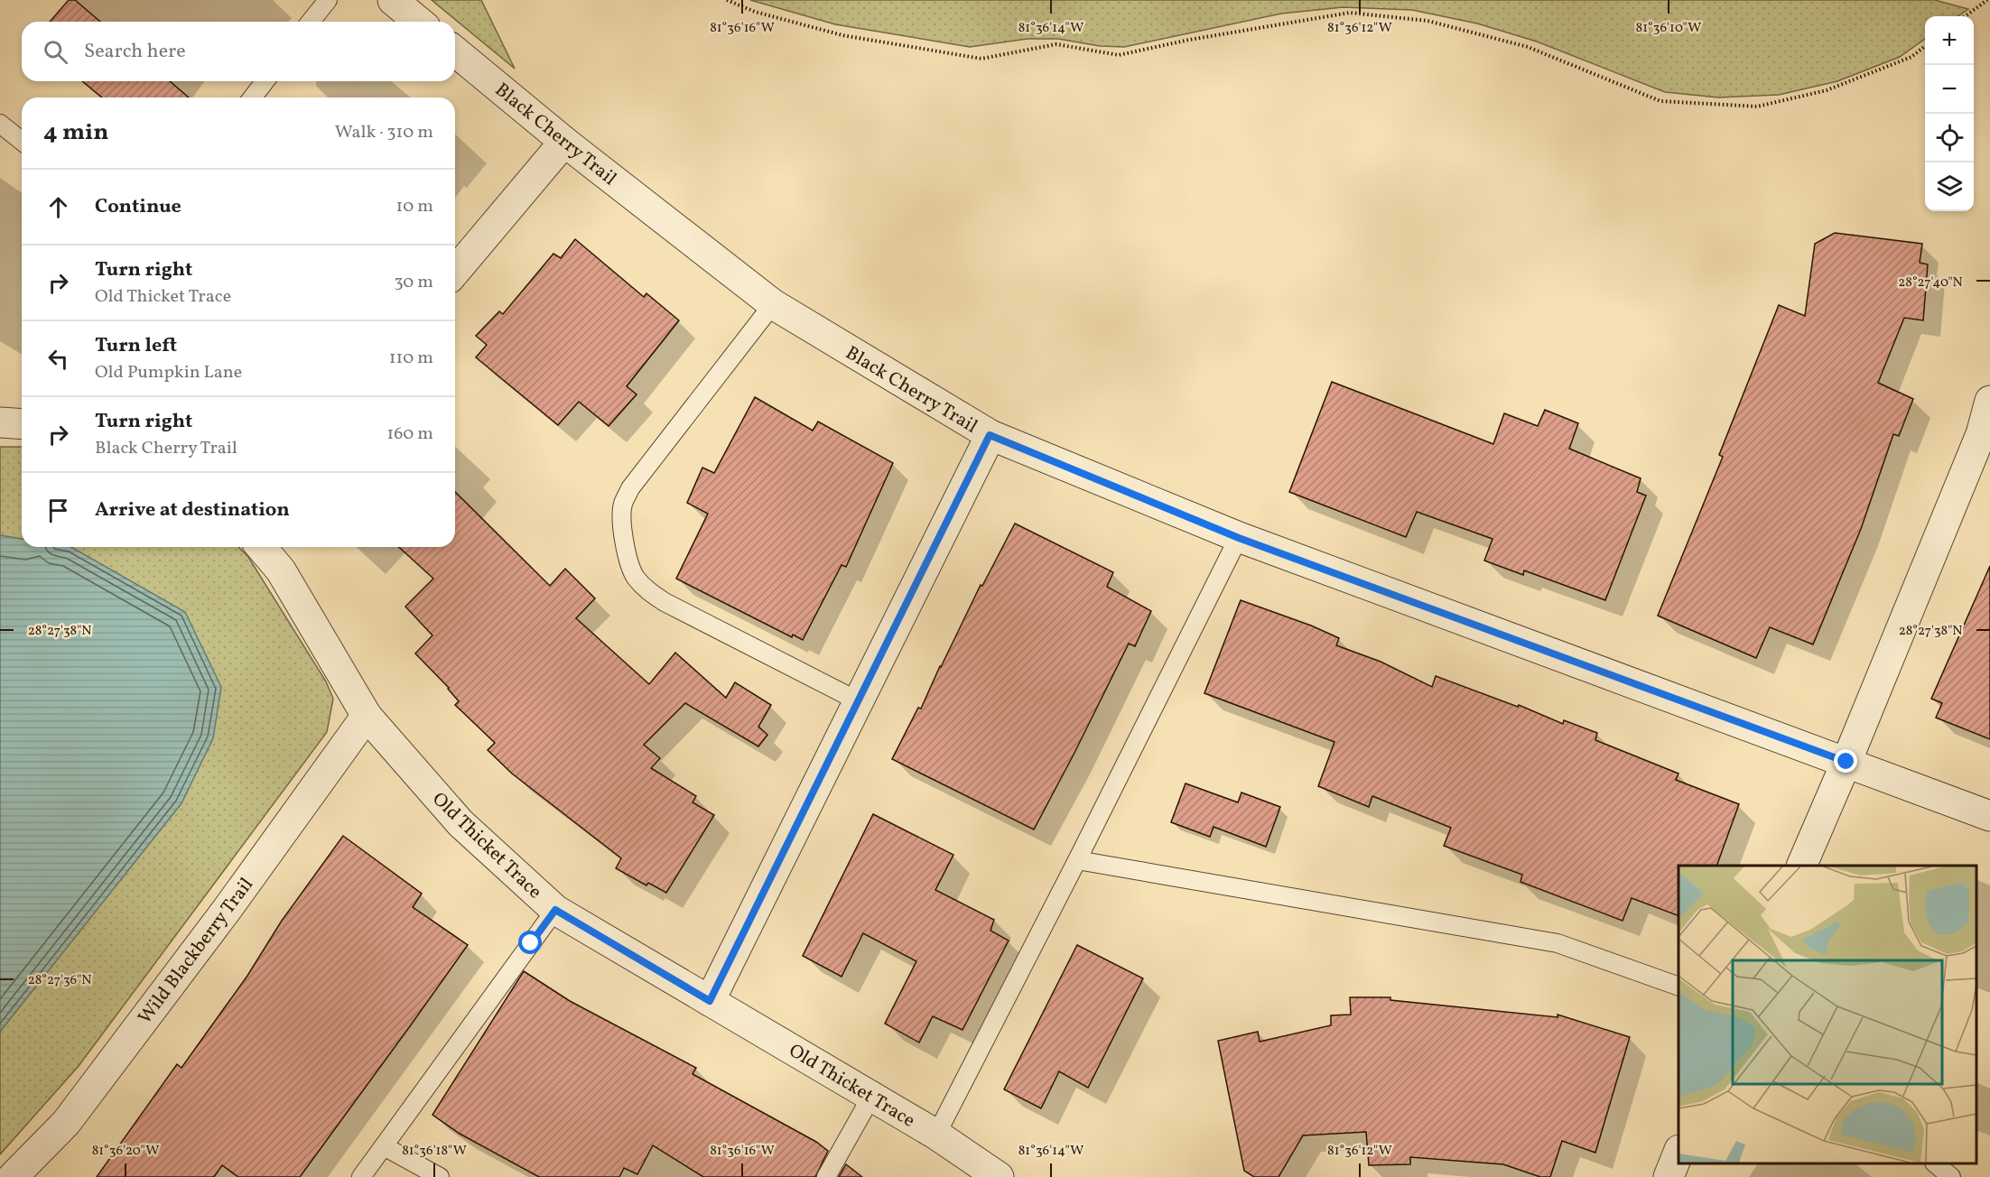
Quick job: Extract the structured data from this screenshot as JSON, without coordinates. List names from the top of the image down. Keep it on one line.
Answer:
{"streets":{"street":["Black Cherry Trail","Old Thicket Trace","Wild Blackberry Trail"]},"crossings":[["Old Thicket Trace","Wild Blackberry Trail"]],"page":{"map_buttons":["+","−"],"search":"Search here","heading":["4 min","Walk · 310 m"],"list":[["Continue","10 m"],["Turn right","Old Thicket Trace","30 m"],["Turn left","Old Pumpkin Lane","110 m"],["Turn right","Black Cherry Trail","160 m"],"Arrive at destination"]},"coordinates":["81°36'16\"W","81°36'14\"W","81°36'12\"W","81°36'10\"W","28°27'40\"N","28°27'38\"N","28°27'36\"N","81°36'20\"W","81°36'18\"W"]}
